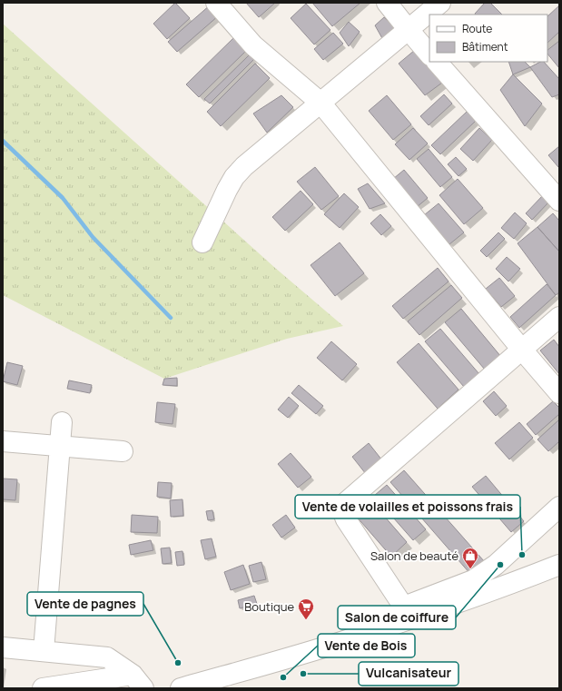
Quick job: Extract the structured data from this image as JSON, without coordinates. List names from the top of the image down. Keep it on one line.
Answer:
{"places":{"other":["Vente de volailles et poissons frais","Salon de coiffure","Vente de pagnes","Vulcanisateur","Vente de Bois"],"shop":["Salon de beauté"],"supermarket":["Boutique"]},"legend":["Route","Bâtiment"]}
